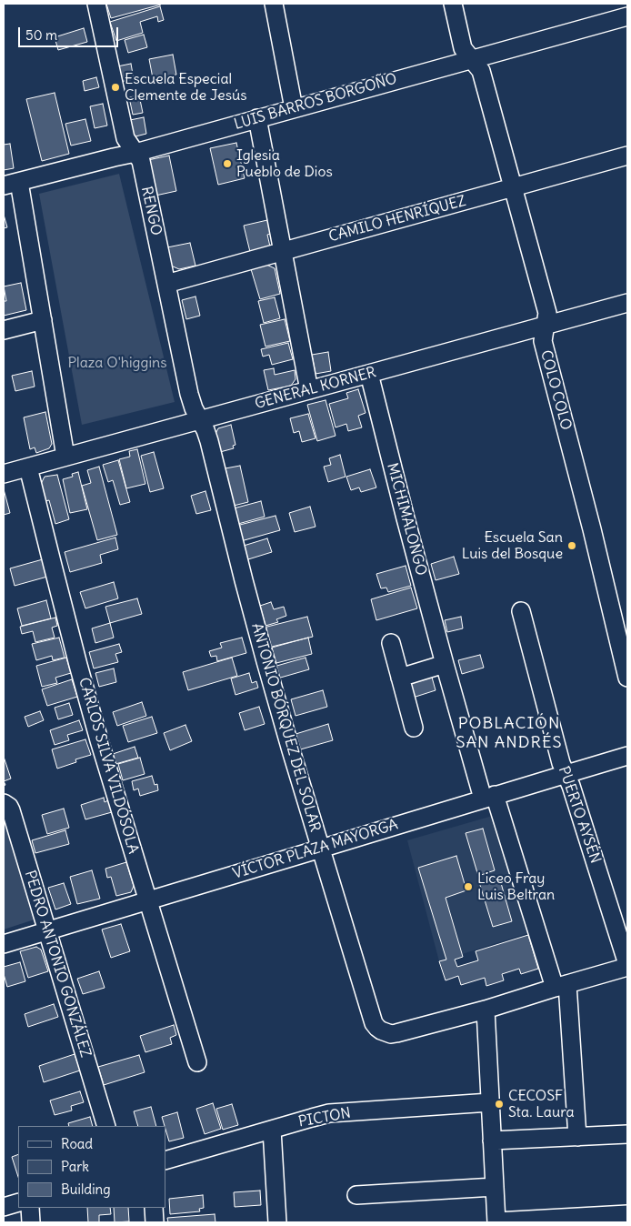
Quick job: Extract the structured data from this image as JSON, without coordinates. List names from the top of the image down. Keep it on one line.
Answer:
{"streets":{"street":["LUIS BARROS BORGOÑO","RENGO","CAMILO HENRÍQUEZ","GENERAL KORNER","COLO COLO","MICHIMALONGO","ANTONIO BÓRQUEZ DEL SOLAR","CARLOS SILVA VILDÓSOLA","PUERTO AYSÉN","VÍCTOR PLAZA MAYORGA","PEDRO ANTONIO GONZÁLEZ","PICTON"]},"crossings":[["LUIS BARROS BORGOÑO","RENGO"],["LUIS BARROS BORGOÑO","COLO COLO"],["RENGO","CAMILO HENRÍQUEZ"],["RENGO","GENERAL KORNER"],["RENGO","ANTONIO BÓRQUEZ DEL SOLAR"],["CAMILO HENRÍQUEZ","COLO COLO"],["GENERAL KORNER","COLO COLO"],["GENERAL KORNER","MICHIMALONGO"],["GENERAL KORNER","ANTONIO BÓRQUEZ DEL SOLAR"],["GENERAL KORNER","CARLOS SILVA VILDÓSOLA"],["MICHIMALONGO","VÍCTOR PLAZA MAYORGA"],["ANTONIO BÓRQUEZ DEL SOLAR","VÍCTOR PLAZA MAYORGA"],["CARLOS SILVA VILDÓSOLA","VÍCTOR PLAZA MAYORGA"],["PUERTO AYSÉN","VÍCTOR PLAZA MAYORGA"],["VÍCTOR PLAZA MAYORGA","PEDRO ANTONIO GONZÁLEZ"]],"districts":["POBLACIÓN SAN ANDRÉS"],"parks":["Plaza O'higgins"],"places":["Escuela Especial Clemente de Jesús","Iglesia Pueblo de Dios","Escuela San Luis del Bosque","Liceo Fray Luis Beltran","CECOSF Sta. Laura"],"legend":["Road","Park","Building"],"scale_bar":"50 m"}
